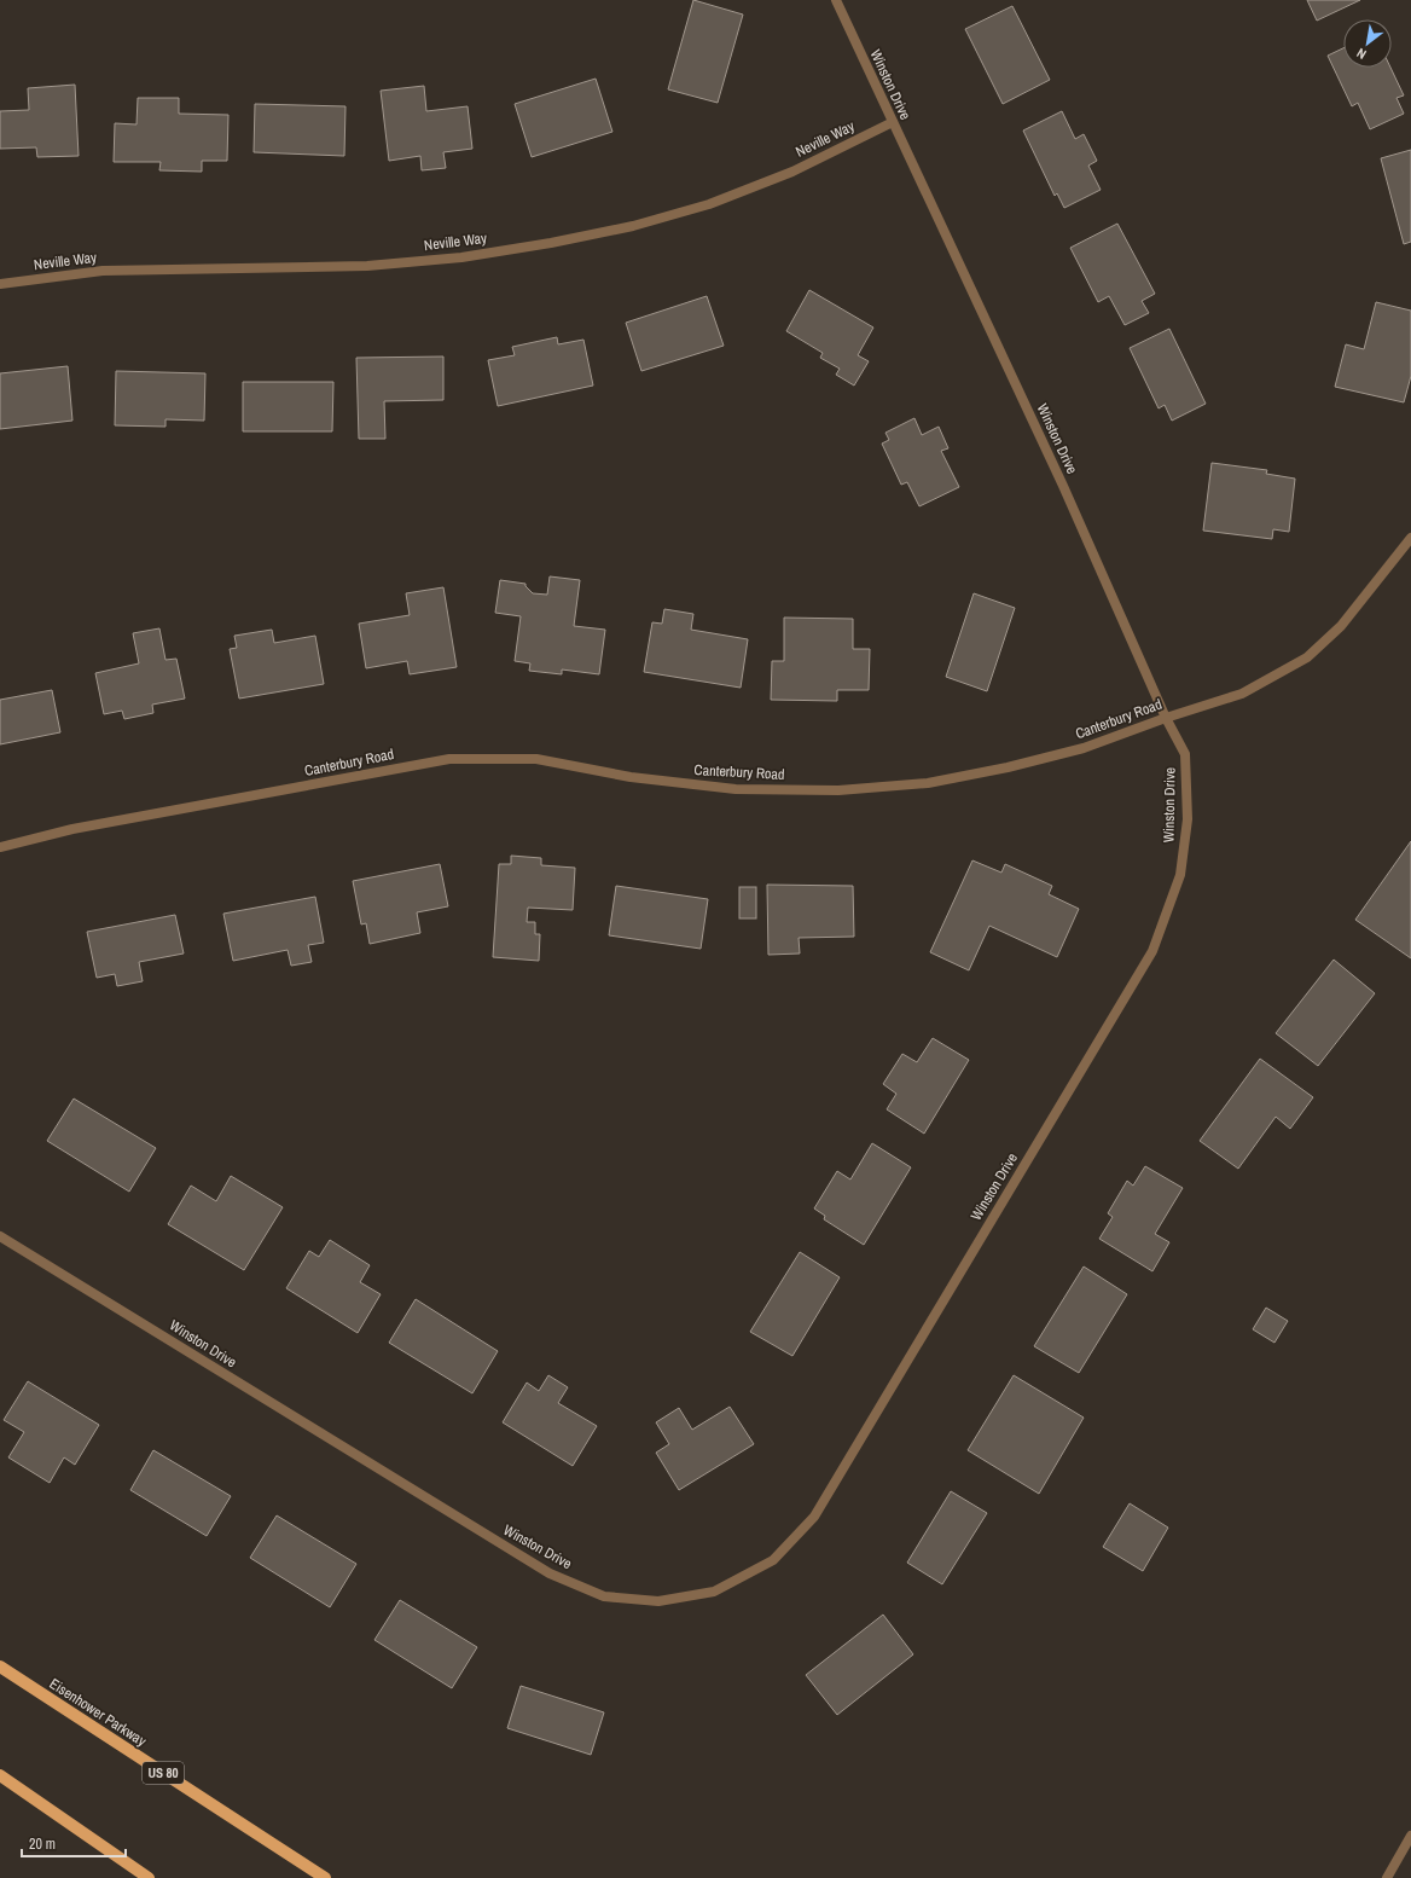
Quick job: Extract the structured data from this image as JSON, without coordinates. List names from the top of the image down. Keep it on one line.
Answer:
{"streets":{"main road":["Eisenhower Parkway","US 80"],"street":["Winston Drive","Neville Way","Canterbury Road"]},"crossings":[["Winston Drive","Neville Way"],["Winston Drive","Canterbury Road"]],"scale_bar":"20 m","north":"bottom left"}
